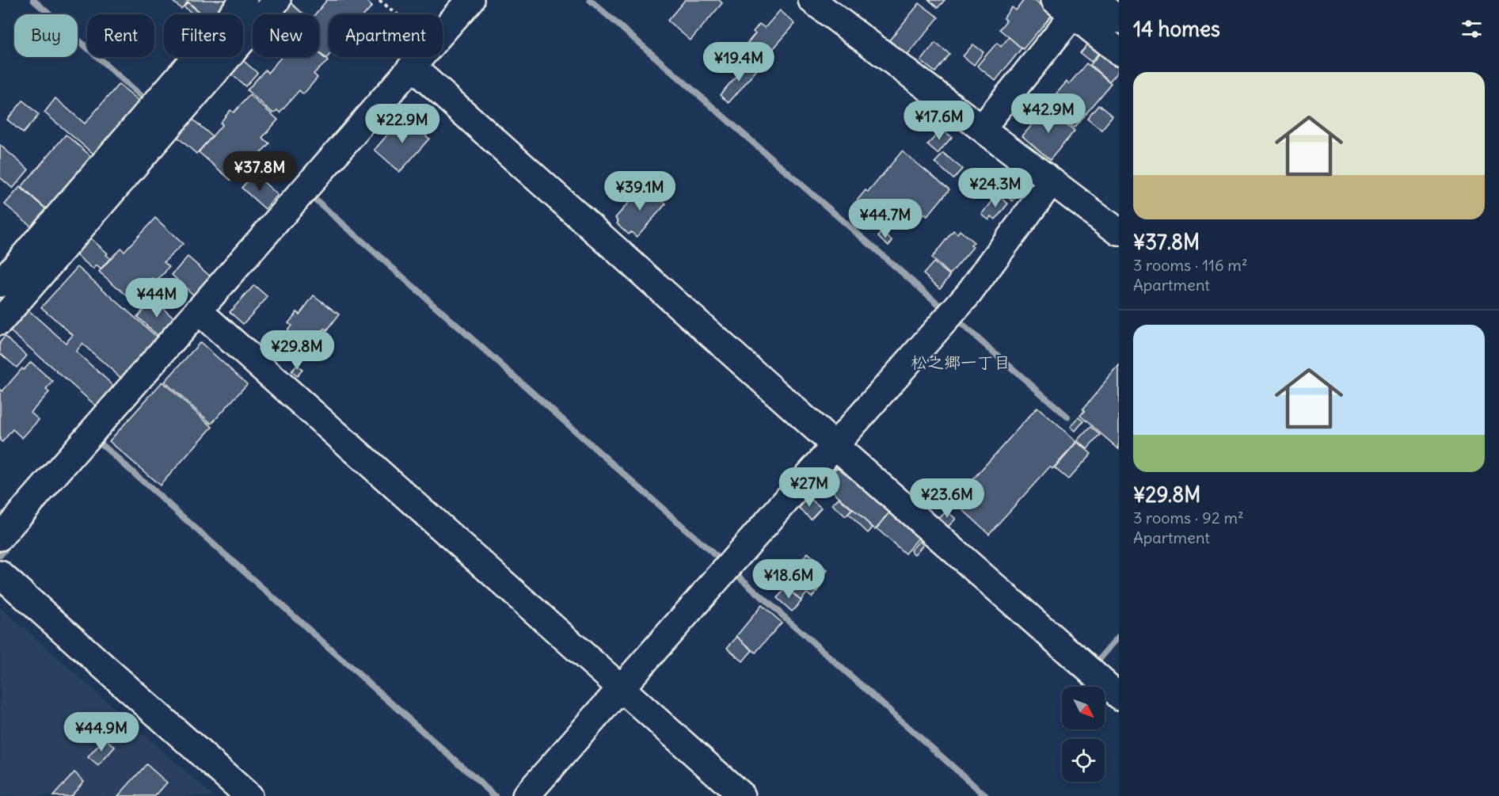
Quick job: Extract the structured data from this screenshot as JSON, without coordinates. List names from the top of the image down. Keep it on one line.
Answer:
{"districts":["松之郷一丁目"],"north":"bottom right","page":{"heading":"14 homes","chip":["Buy","Rent","Filters","New","Apartment"],"price":["¥19.4M","¥42.9M","¥17.6M","¥22.9M","¥37.8M","¥24.3M","¥39.1M","¥44.7M","¥44M","¥29.8M","¥27M","¥23.6M","¥18.6M","¥44.9M"],"list":[{"name":"¥37.8M","note":"3 rooms · 116 m² · Apartment"},{"name":"¥29.8M","note":"3 rooms · 92 m² · Apartment"}]}}
